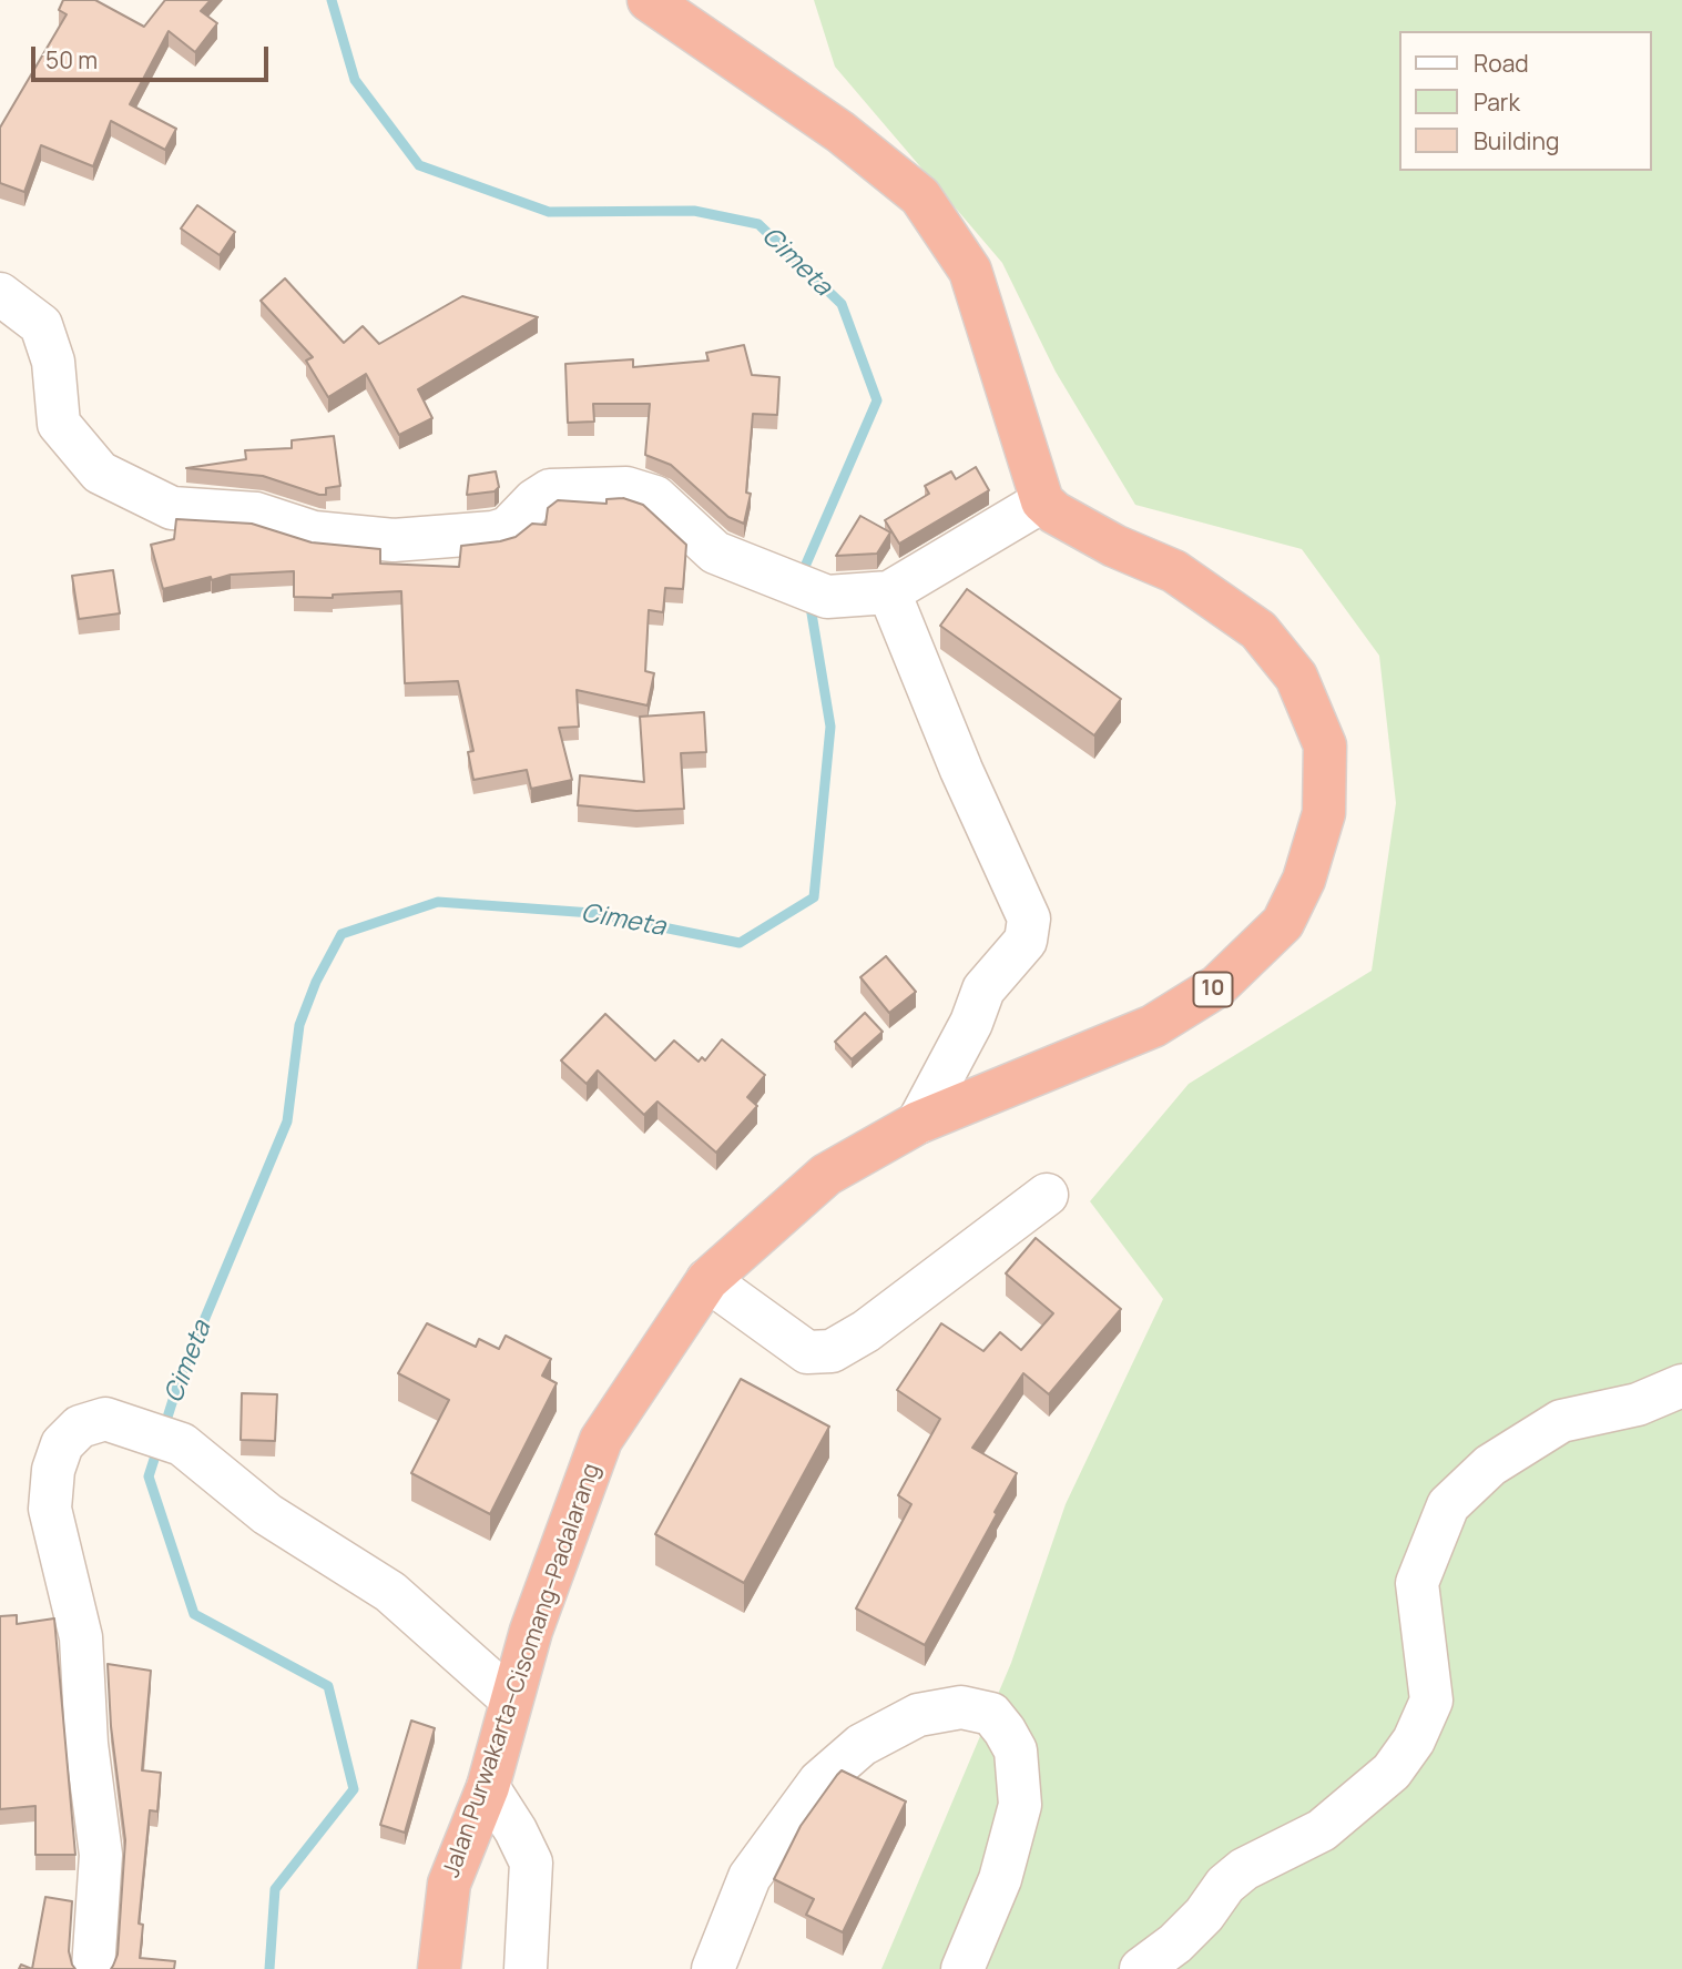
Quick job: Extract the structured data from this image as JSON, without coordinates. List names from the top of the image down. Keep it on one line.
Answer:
{"streets":{"highway":["10","Jalan Purwakarta–Cisomang–Padalarang"]},"water":["Cimeta"],"legend":["Road","Park","Building"],"scale_bar":"50 m"}
